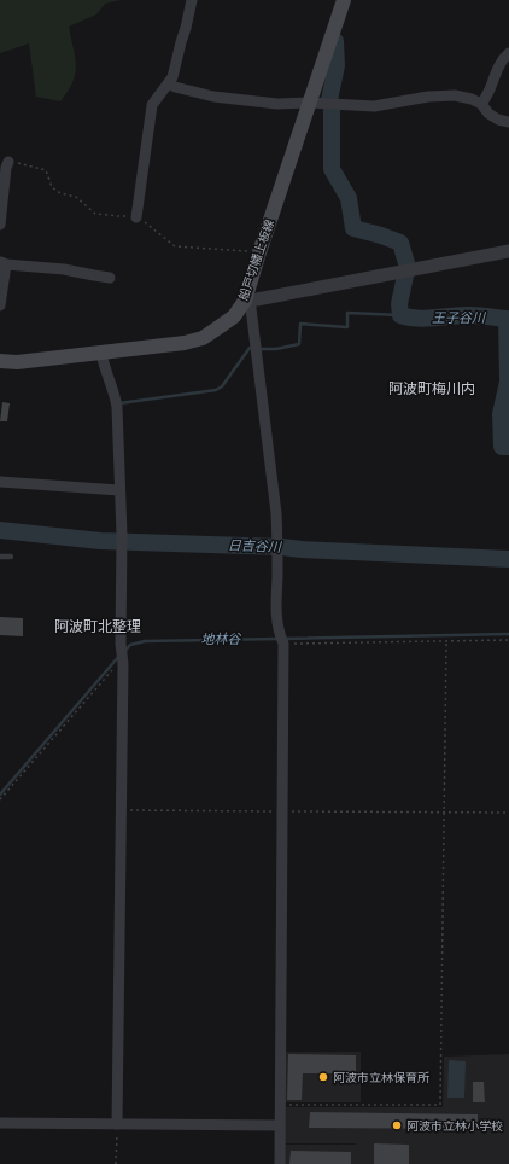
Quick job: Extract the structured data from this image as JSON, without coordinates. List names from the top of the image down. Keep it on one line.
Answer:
{"streets":{"main road":["船戸切幡上板線"]},"districts":["阿波町梅川内","阿波町北整理"],"water":["王子谷川","日吉谷川","地林谷"],"places":["阿波市立林保育所","阿波市立林小学校"]}
